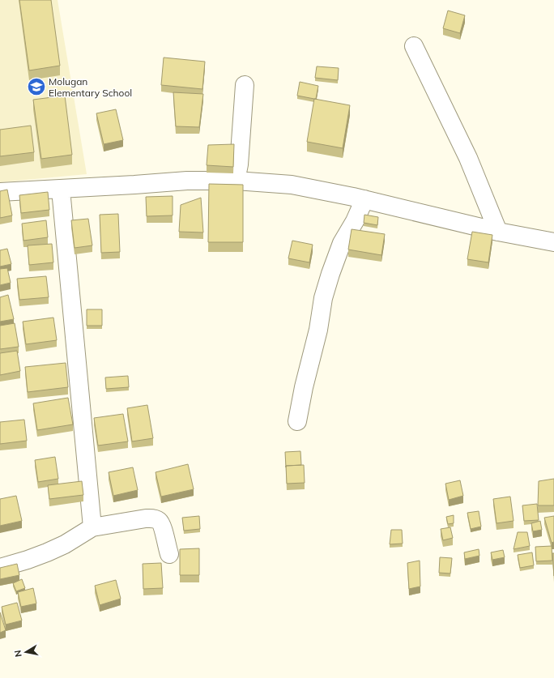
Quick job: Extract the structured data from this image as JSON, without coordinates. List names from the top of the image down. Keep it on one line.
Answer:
{"places":{"school or university":["Molugan Elementary School"]},"north":"left"}
